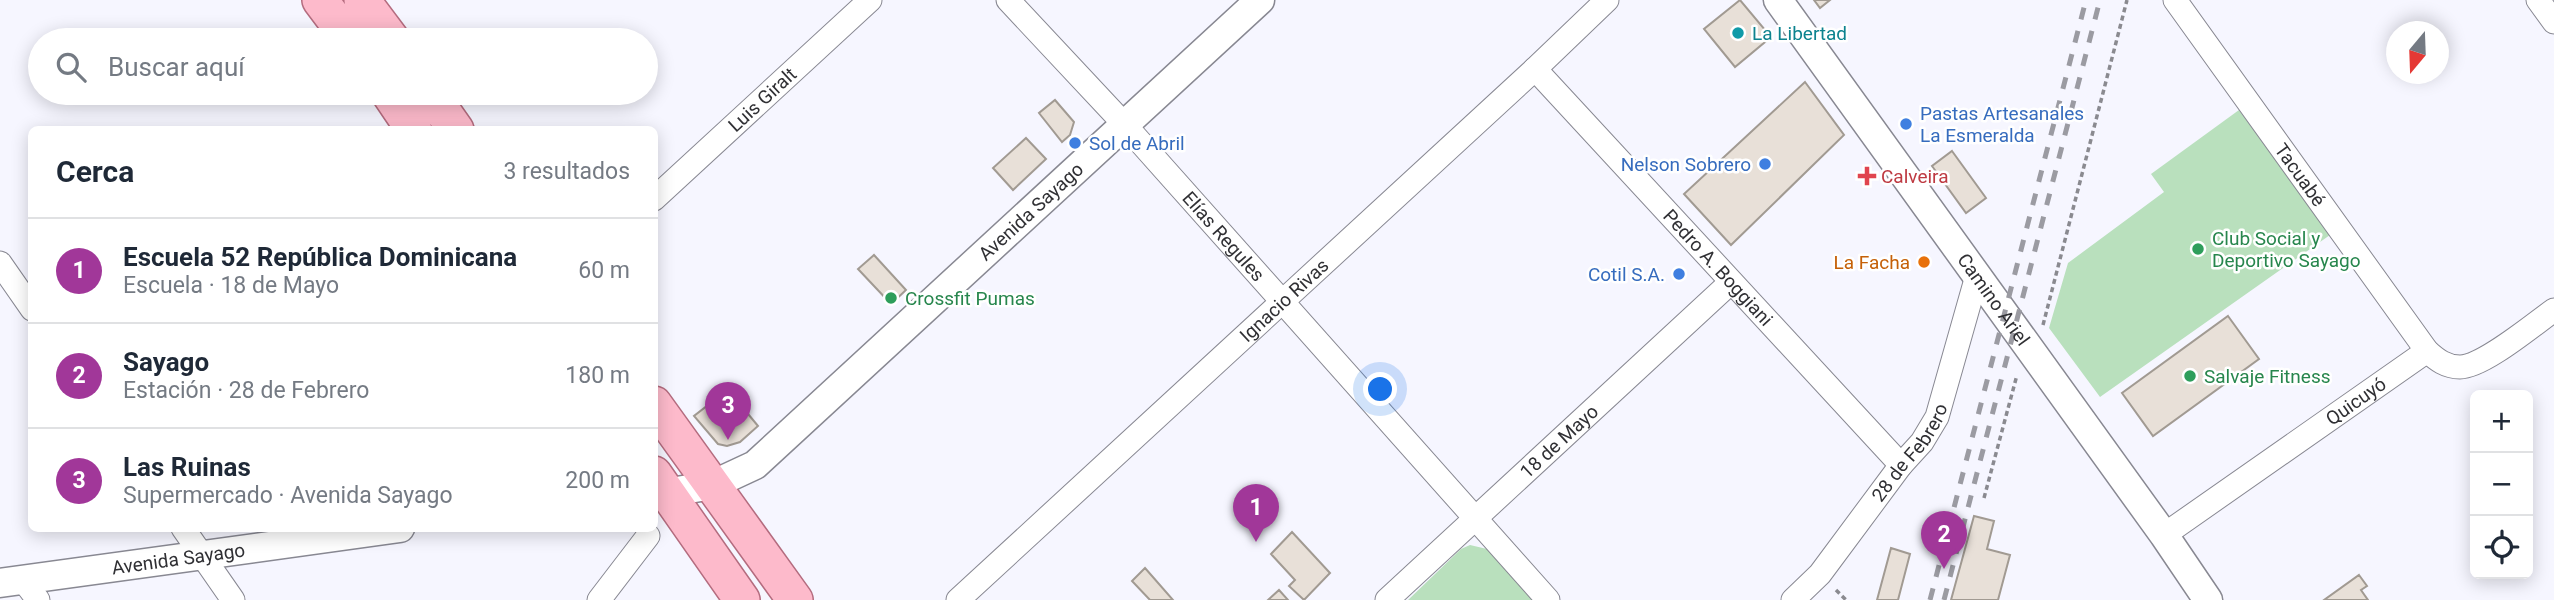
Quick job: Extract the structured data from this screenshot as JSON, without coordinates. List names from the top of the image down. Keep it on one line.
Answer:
{"streets":{"street":["Luis Giralt","Tacuabé","Avenida Sayago","Elías Regules","Pedro A. Boggiani","Camino Ariel","Ignacio Rivas","Quicuyó","18 de Mayo","28 de Febrero"]},"crossings":[["Tacuabé","Quicuyó"],["Avenida Sayago","Elías Regules"],["Elías Regules","Ignacio Rivas"],["Elías Regules","18 de Mayo"],["Pedro A. Boggiani","Ignacio Rivas"],["Pedro A. Boggiani","18 de Mayo"],["Pedro A. Boggiani","28 de Febrero"],["Camino Ariel","Quicuyó"],["Camino Ariel","28 de Febrero"]],"places":{"other":["La Libertad","Pastas Artesanales La Esmeralda","Sol de Abril","Nelson Sobrero","Club Social y Deportivo Sayago","La Facha","Cotil S.A.","Crossfit Pumas","Salvaje Fitness"],"health":["Calveira"]},"north":"bottom","page":{"search":"Buscar aquí","heading":["Cerca","3 resultados"],"list":[{"mark":"1","name":"Escuela 52 República Dominicana","note":"Escuela · 18 de Mayo","value":"60 m"},{"mark":"2","name":"Sayago","note":"Estación · 28 de Febrero","value":"180 m"},{"mark":"3","name":"Las Ruinas","note":"Supermercado · Avenida Sayago","value":"200 m"}],"pins":["3","1","2"],"map_buttons":["+","−"]}}
